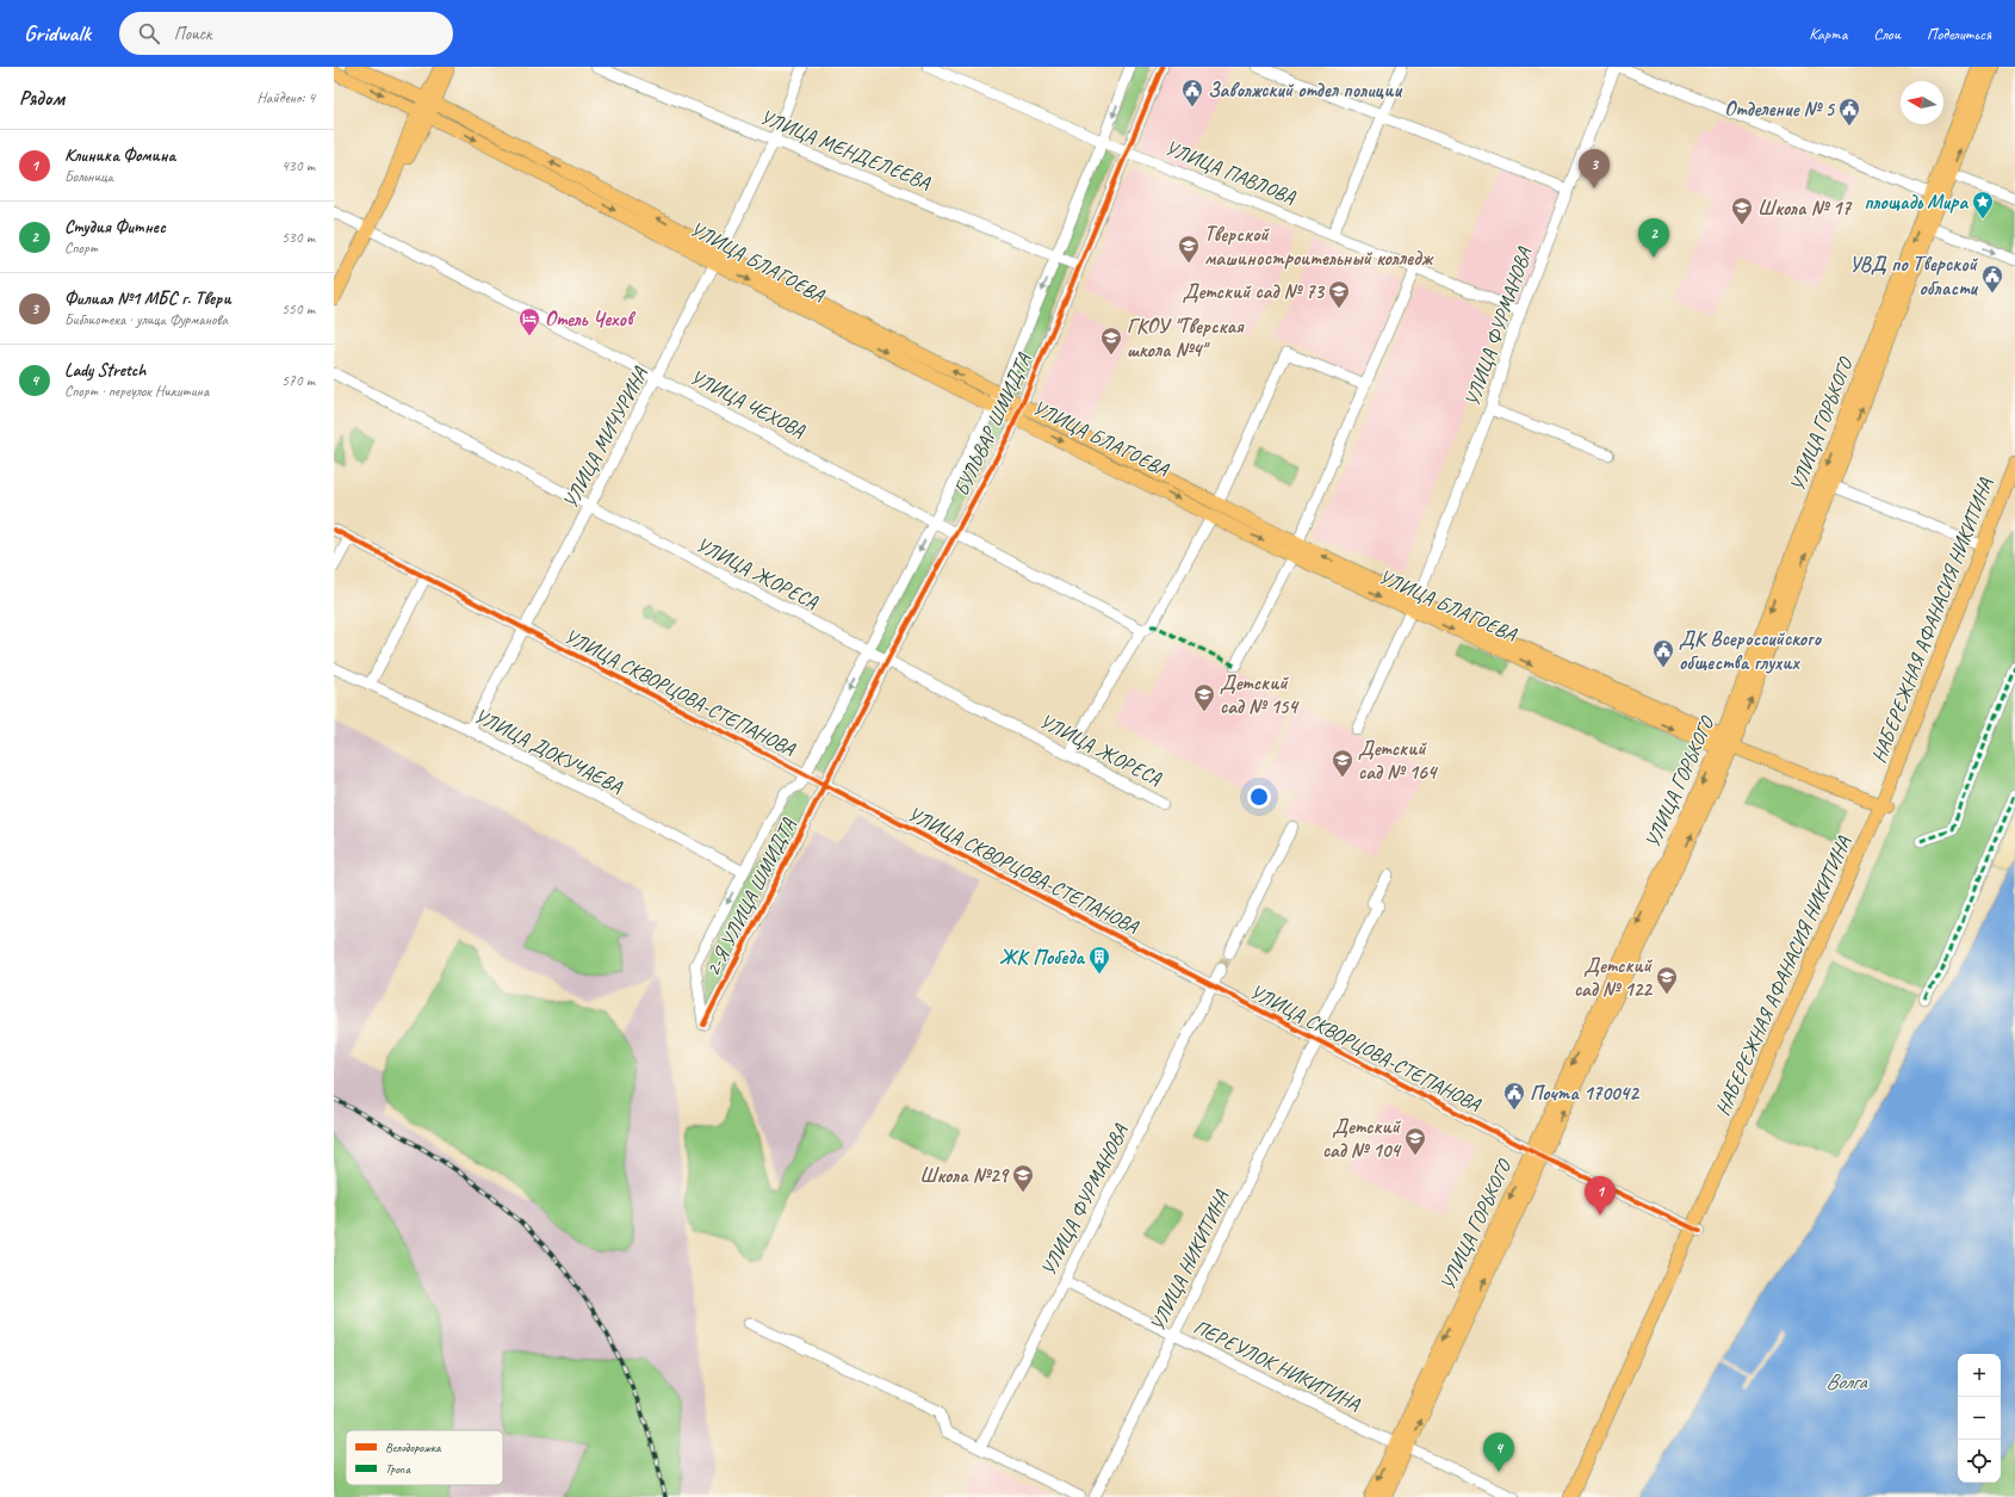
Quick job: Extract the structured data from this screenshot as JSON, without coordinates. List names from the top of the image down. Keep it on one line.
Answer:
{"streets":{"main road":["УЛИЦА БЛАГОЕВА","УЛИЦА ГОРЬКОГО","НАБЕРЕЖНАЯ АФАНАСИЯ НИКИТИНА"],"street":["УЛИЦА МЕНДЕЛЕЕВА","УЛИЦА ПАВЛОВА","УЛИЦА ФУРМАНОВА","УЛИЦА ЧЕХОВА","БУЛЬВАР ШМИДТА","УЛИЦА МИЧУРИНА","УЛИЦА ЖОРЕСА","УЛИЦА СКВОРЦОВА-СТЕПАНОВА","УЛИЦА ДОКУЧАЕВА","2-Я УЛИЦА ШМИДТА","УЛИЦА НИКИТИНА","ПЕРЕУЛОК НИКИТИНА"]},"crossings":[["УЛИЦА МЕНДЕЛЕЕВА","БУЛЬВАР ШМИДТА"],["УЛИЦА МЕНДЕЛЕЕВА","УЛИЦА МИЧУРИНА"],["УЛИЦА ПАВЛОВА","УЛИЦА ФУРМАНОВА"],["УЛИЦА ПАВЛОВА","БУЛЬВАР ШМИДТА"],["УЛИЦА БЛАГОЕВА","УЛИЦА ФУРМАНОВА"],["УЛИЦА БЛАГОЕВА","БУЛЬВАР ШМИДТА"],["УЛИЦА БЛАГОЕВА","УЛИЦА ГОРЬКОГО"],["УЛИЦА БЛАГОЕВА","УЛИЦА МИЧУРИНА"],["УЛИЦА БЛАГОЕВА","НАБЕРЕЖНАЯ АФАНАСИЯ НИКИТИНА"],["УЛИЦА ФУРМАНОВА","УЛИЦА СКВОРЦОВА-СТЕПАНОВА"],["УЛИЦА ФУРМАНОВА","ПЕРЕУЛОК НИКИТИНА"],["УЛИЦА ЧЕХОВА","БУЛЬВАР ШМИДТА"],["УЛИЦА ЧЕХОВА","УЛИЦА МИЧУРИНА"],["БУЛЬВАР ШМИДТА","УЛИЦА ЖОРЕСА"],["БУЛЬВАР ШМИДТА","УЛИЦА СКВОРЦОВА-СТЕПАНОВА"],["БУЛЬВАР ШМИДТА","2-Я УЛИЦА ШМИДТА"],["УЛИЦА ГОРЬКОГО","УЛИЦА СКВОРЦОВА-СТЕПАНОВА"],["УЛИЦА ГОРЬКОГО","ПЕРЕУЛОК НИКИТИНА"],["УЛИЦА МИЧУРИНА","УЛИЦА ЖОРЕСА"],["УЛИЦА МИЧУРИНА","УЛИЦА СКВОРЦОВА-СТЕПАНОВА"],["УЛИЦА МИЧУРИНА","УЛИЦА ДОКУЧАЕВА"],["НАБЕРЕЖНАЯ АФАНАСИЯ НИКИТИНА","УЛИЦА СКВОРЦОВА-СТЕПАНОВА"],["УЛИЦА СКВОРЦОВА-СТЕПАНОВА","2-Я УЛИЦА ШМИДТА"],["УЛИЦА СКВОРЦОВА-СТЕПАНОВА","УЛИЦА НИКИТИНА"],["УЛИЦА ДОКУЧАЕВА","2-Я УЛИЦА ШМИДТА"],["УЛИЦА НИКИТИНА","ПЕРЕУЛОК НИКИТИНА"]],"water":["Волга"],"places":{"public building":["Заволжский отдел полиции","Отделение № 5","УВД по Тверской области","ДК Всероссийского общества глухих","Почта 170042"],"place":["площадь Мира"],"school or university":["Школа № 17","Тверской машиностроительный колледж","Детский сад № 73","ГКОУ \"Тверская школа №4\"","Детский сад № 154","Детский сад № 164","Детский сад № 122","Детский сад № 104","Школа №29"],"hotel":["Отель Чехов"],"building":["ЖК Победа"]},"legend":["Велодорожка","Тропа"],"north":"left","page":{"header":"Gridwalk","search":"Поиск","nav":["Карта","Слои","Поделиться"],"heading":["Рядом","Найдено: 4"],"list":[{"mark":"1","name":"Клиника Фомина","note":"Больница","value":"430 m"},{"mark":"2","name":"Студия Фитнес","note":"Спорт","value":"530 m"},{"mark":"3","name":"Филиал №1 МБС г. Твери","note":"Библиотека · улица Фурманова","value":"550 m"},{"mark":"4","name":"Lady Stretch","note":"Спорт · переулок Никитина","value":"570 m"}],"pins":["3","2","1","4"],"map_buttons":["+","−"]}}
